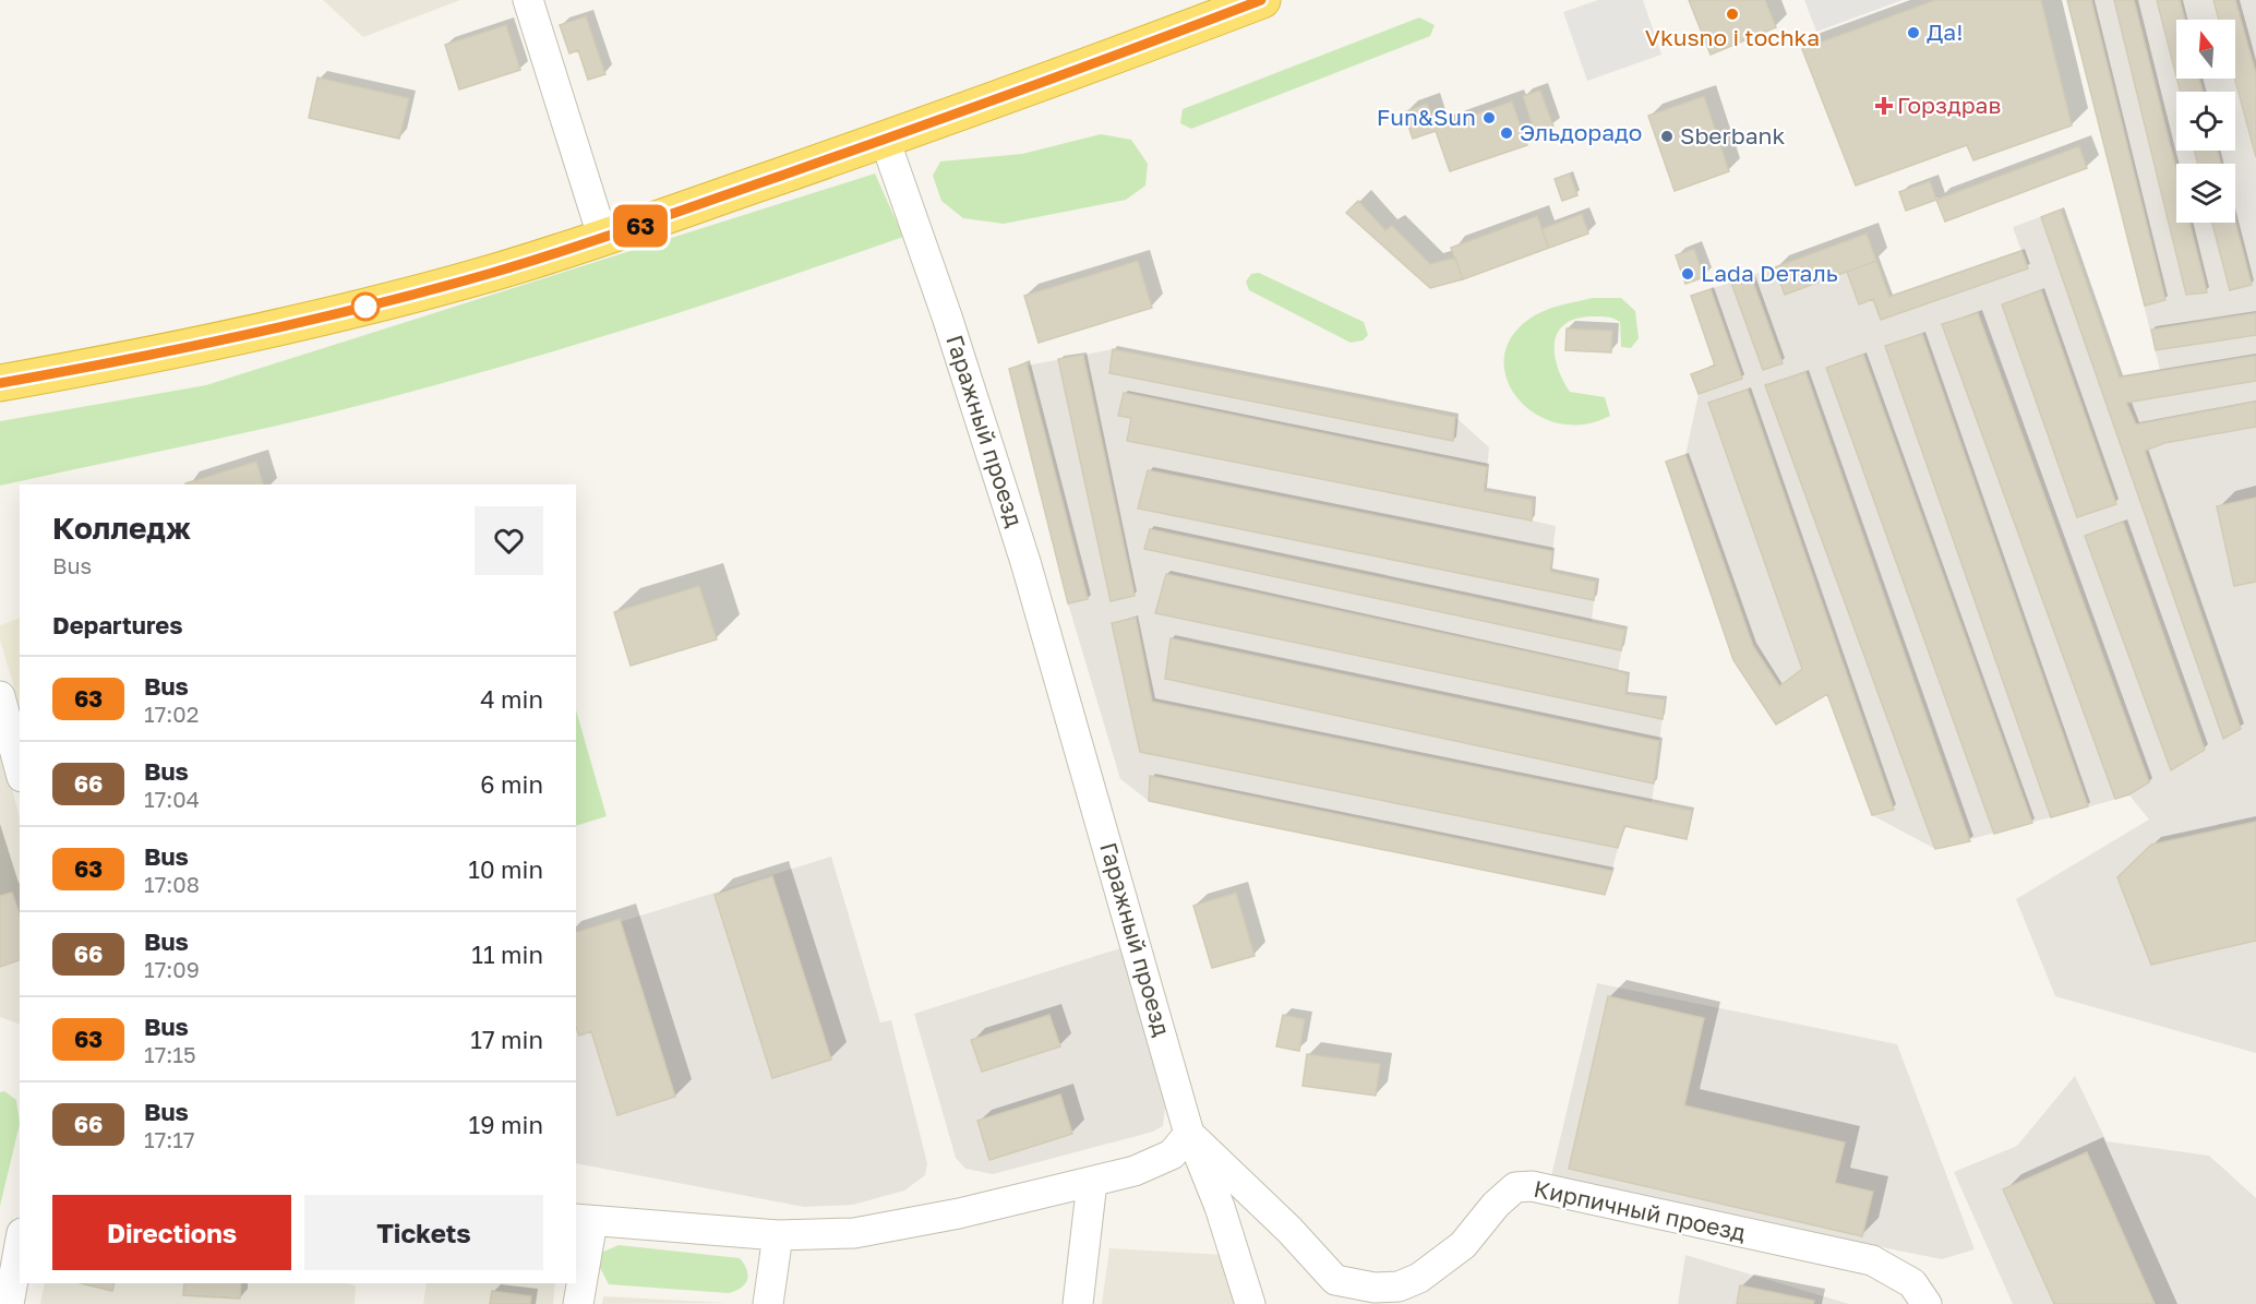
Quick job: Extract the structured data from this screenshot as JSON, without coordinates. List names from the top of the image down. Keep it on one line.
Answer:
{"streets":{"street":["Гаражный проезд","Кирпичный проезд"]},"crossings":[["Гаражный проезд","Кирпичный проезд"]],"places":{"other":["Vkusno i tochka","Да!","Fun&Sun","Эльдорадо","Sberbank","Lada Dеталь"],"health":["Горздрав"]},"lines":["bus line 63"],"north":"top","page":{"on_map":"63","heading":[["Колледж","Bus"],"Departures"],"list":[{"mark":"63","name":"Bus","note":"17:02","value":"4 min"},{"mark":"66","name":"Bus","note":"17:04","value":"6 min"},{"mark":"63","name":"Bus","note":"17:08","value":"10 min"},{"mark":"66","name":"Bus","note":"17:09","value":"11 min"},{"mark":"63","name":"Bus","note":"17:15","value":"17 min"},{"mark":"66","name":"Bus","note":"17:17","value":"19 min"}],"buttons":["Directions","Tickets"]}}
